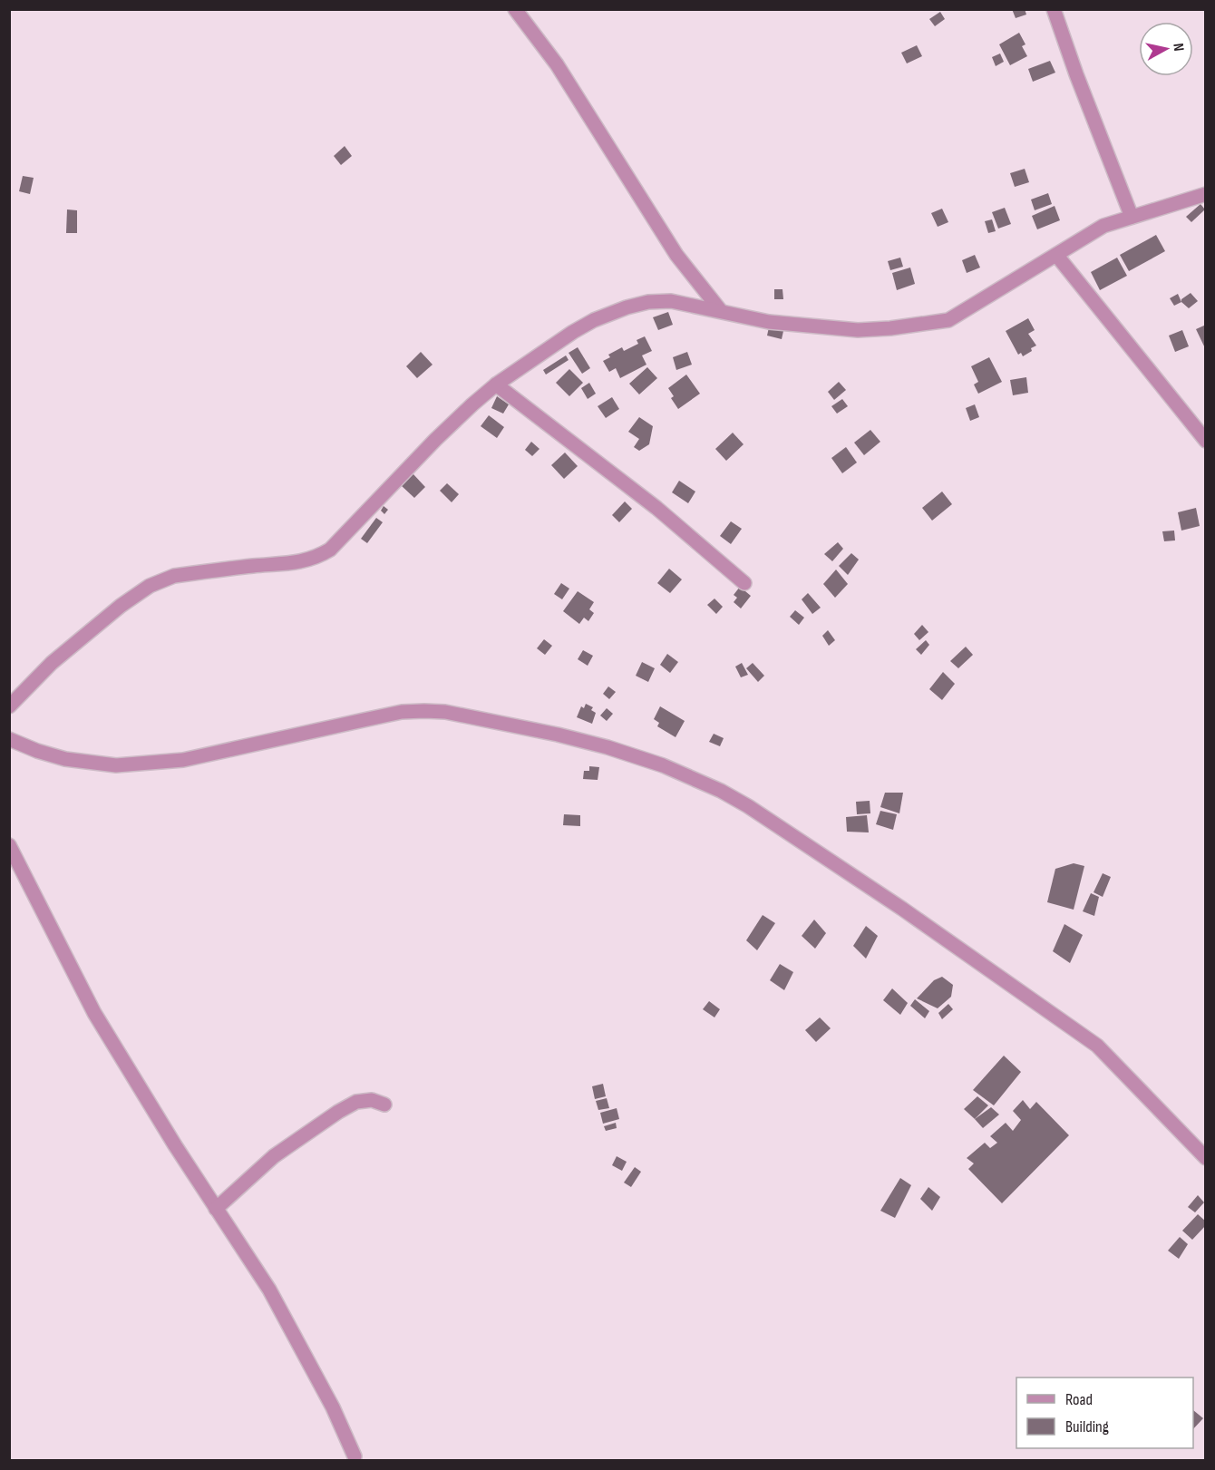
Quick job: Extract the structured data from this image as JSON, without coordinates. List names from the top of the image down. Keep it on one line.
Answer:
{"legend":["Road","Building"],"north":"right"}
